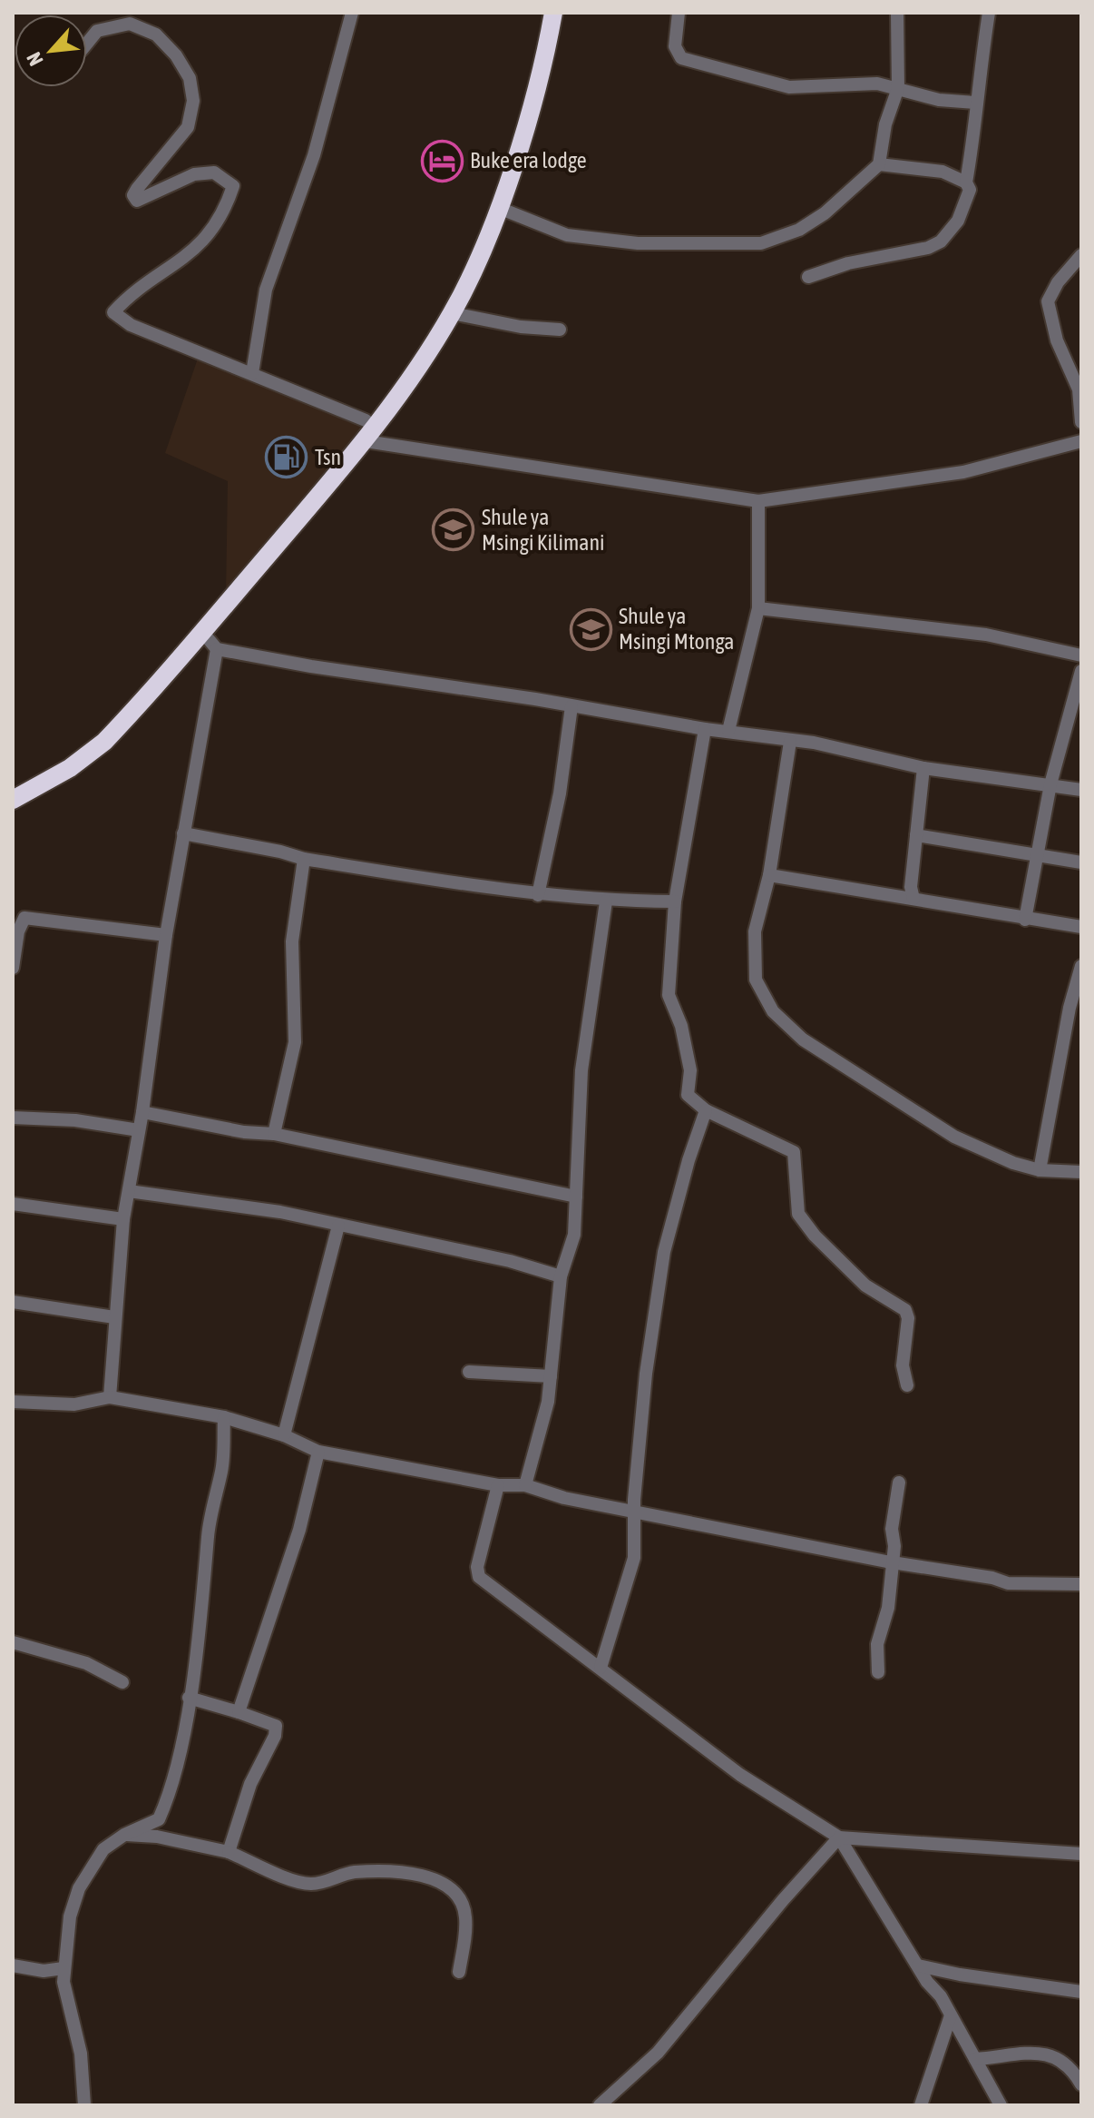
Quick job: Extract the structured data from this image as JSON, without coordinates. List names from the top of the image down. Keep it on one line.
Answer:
{"places":{"hotel":["Buke era lodge"],"fuel station":["Tsn"],"school or university":["Shule ya Msingi Kilimani","Shule ya Msingi Mtonga"]},"north":"bottom left"}
